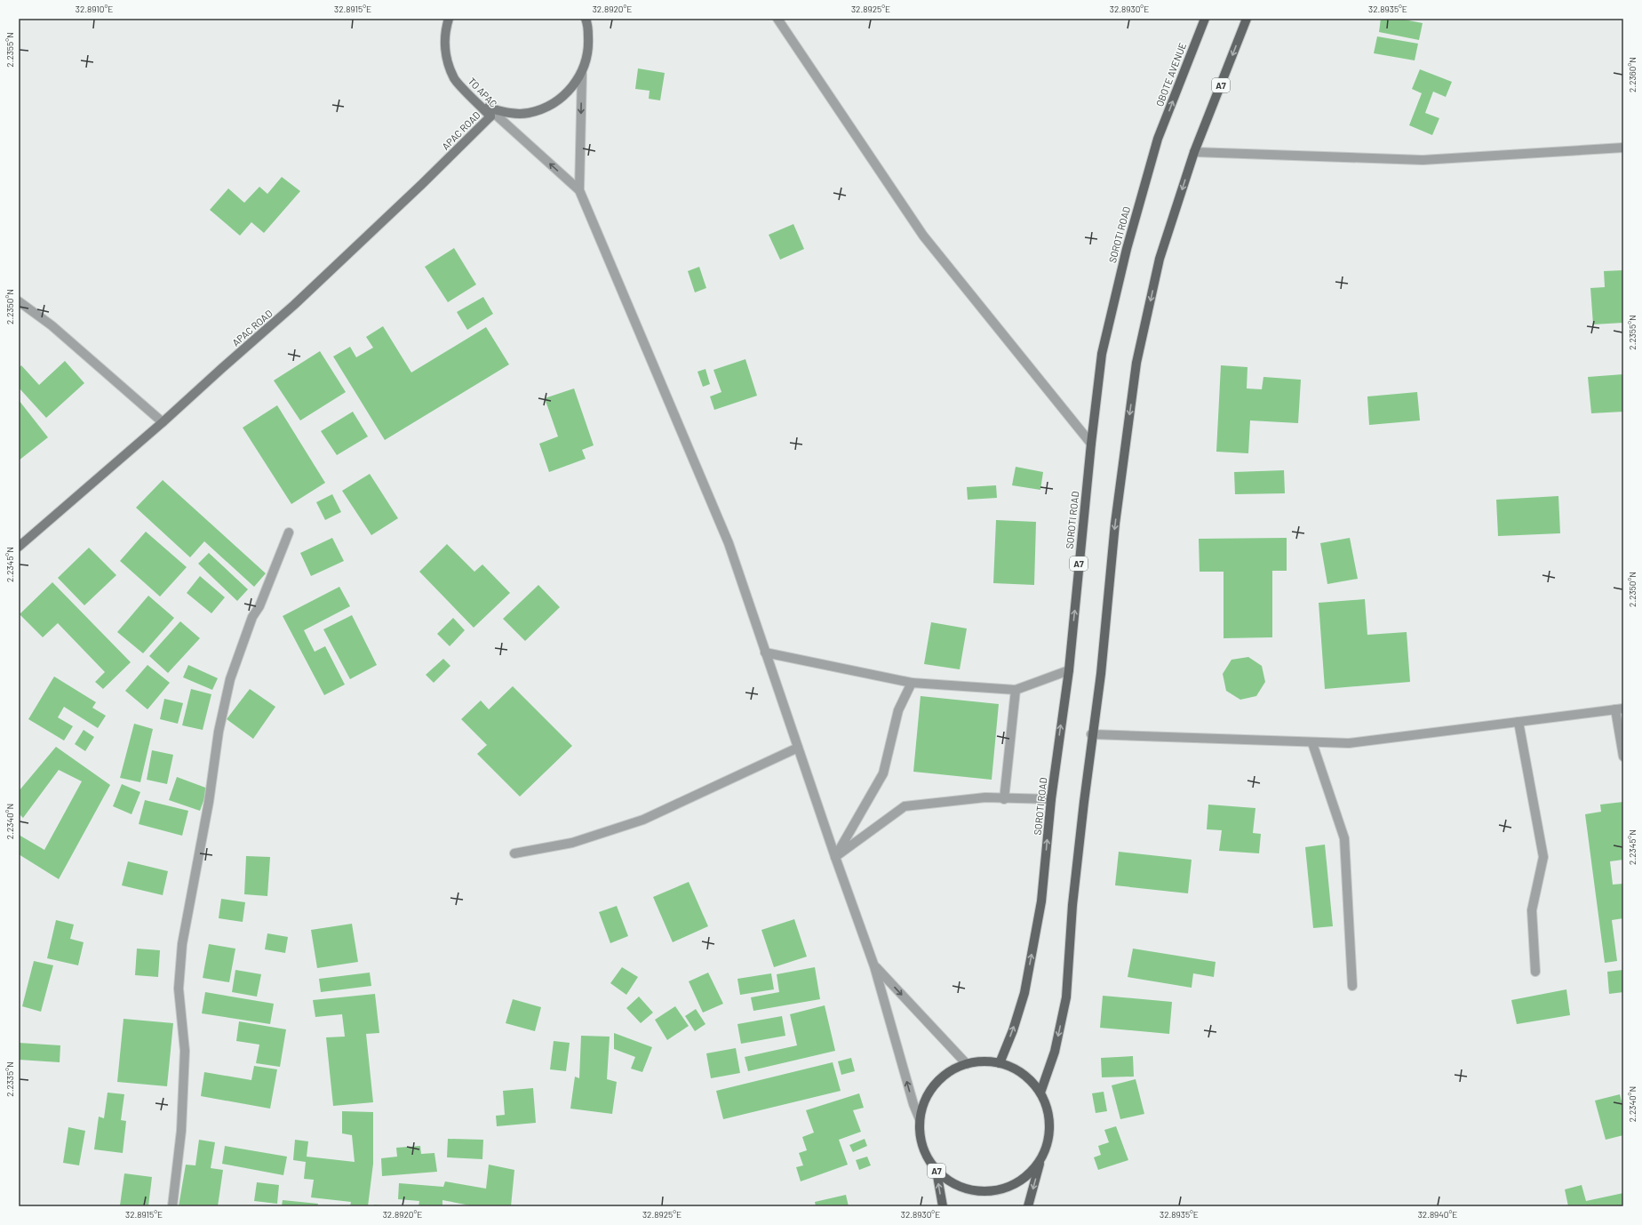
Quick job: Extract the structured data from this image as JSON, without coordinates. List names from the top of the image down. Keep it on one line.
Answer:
{"streets":{"main road":["OBOTE AVENUE","A7","TO APAC","APAC ROAD","SOROTI ROAD"]},"crossings":[["OBOTE AVENUE","SOROTI ROAD"],["A7","SOROTI ROAD"],["TO APAC","APAC ROAD"]],"coordinates":["32.8910°E","32.8915°E","32.8920°E","32.8925°E","32.8930°E","32.8935°E","2.2355°N","2.2360°N","2.2350°N","2.2345°N","2.2340°N","2.2335°N","32.8940°E"]}
